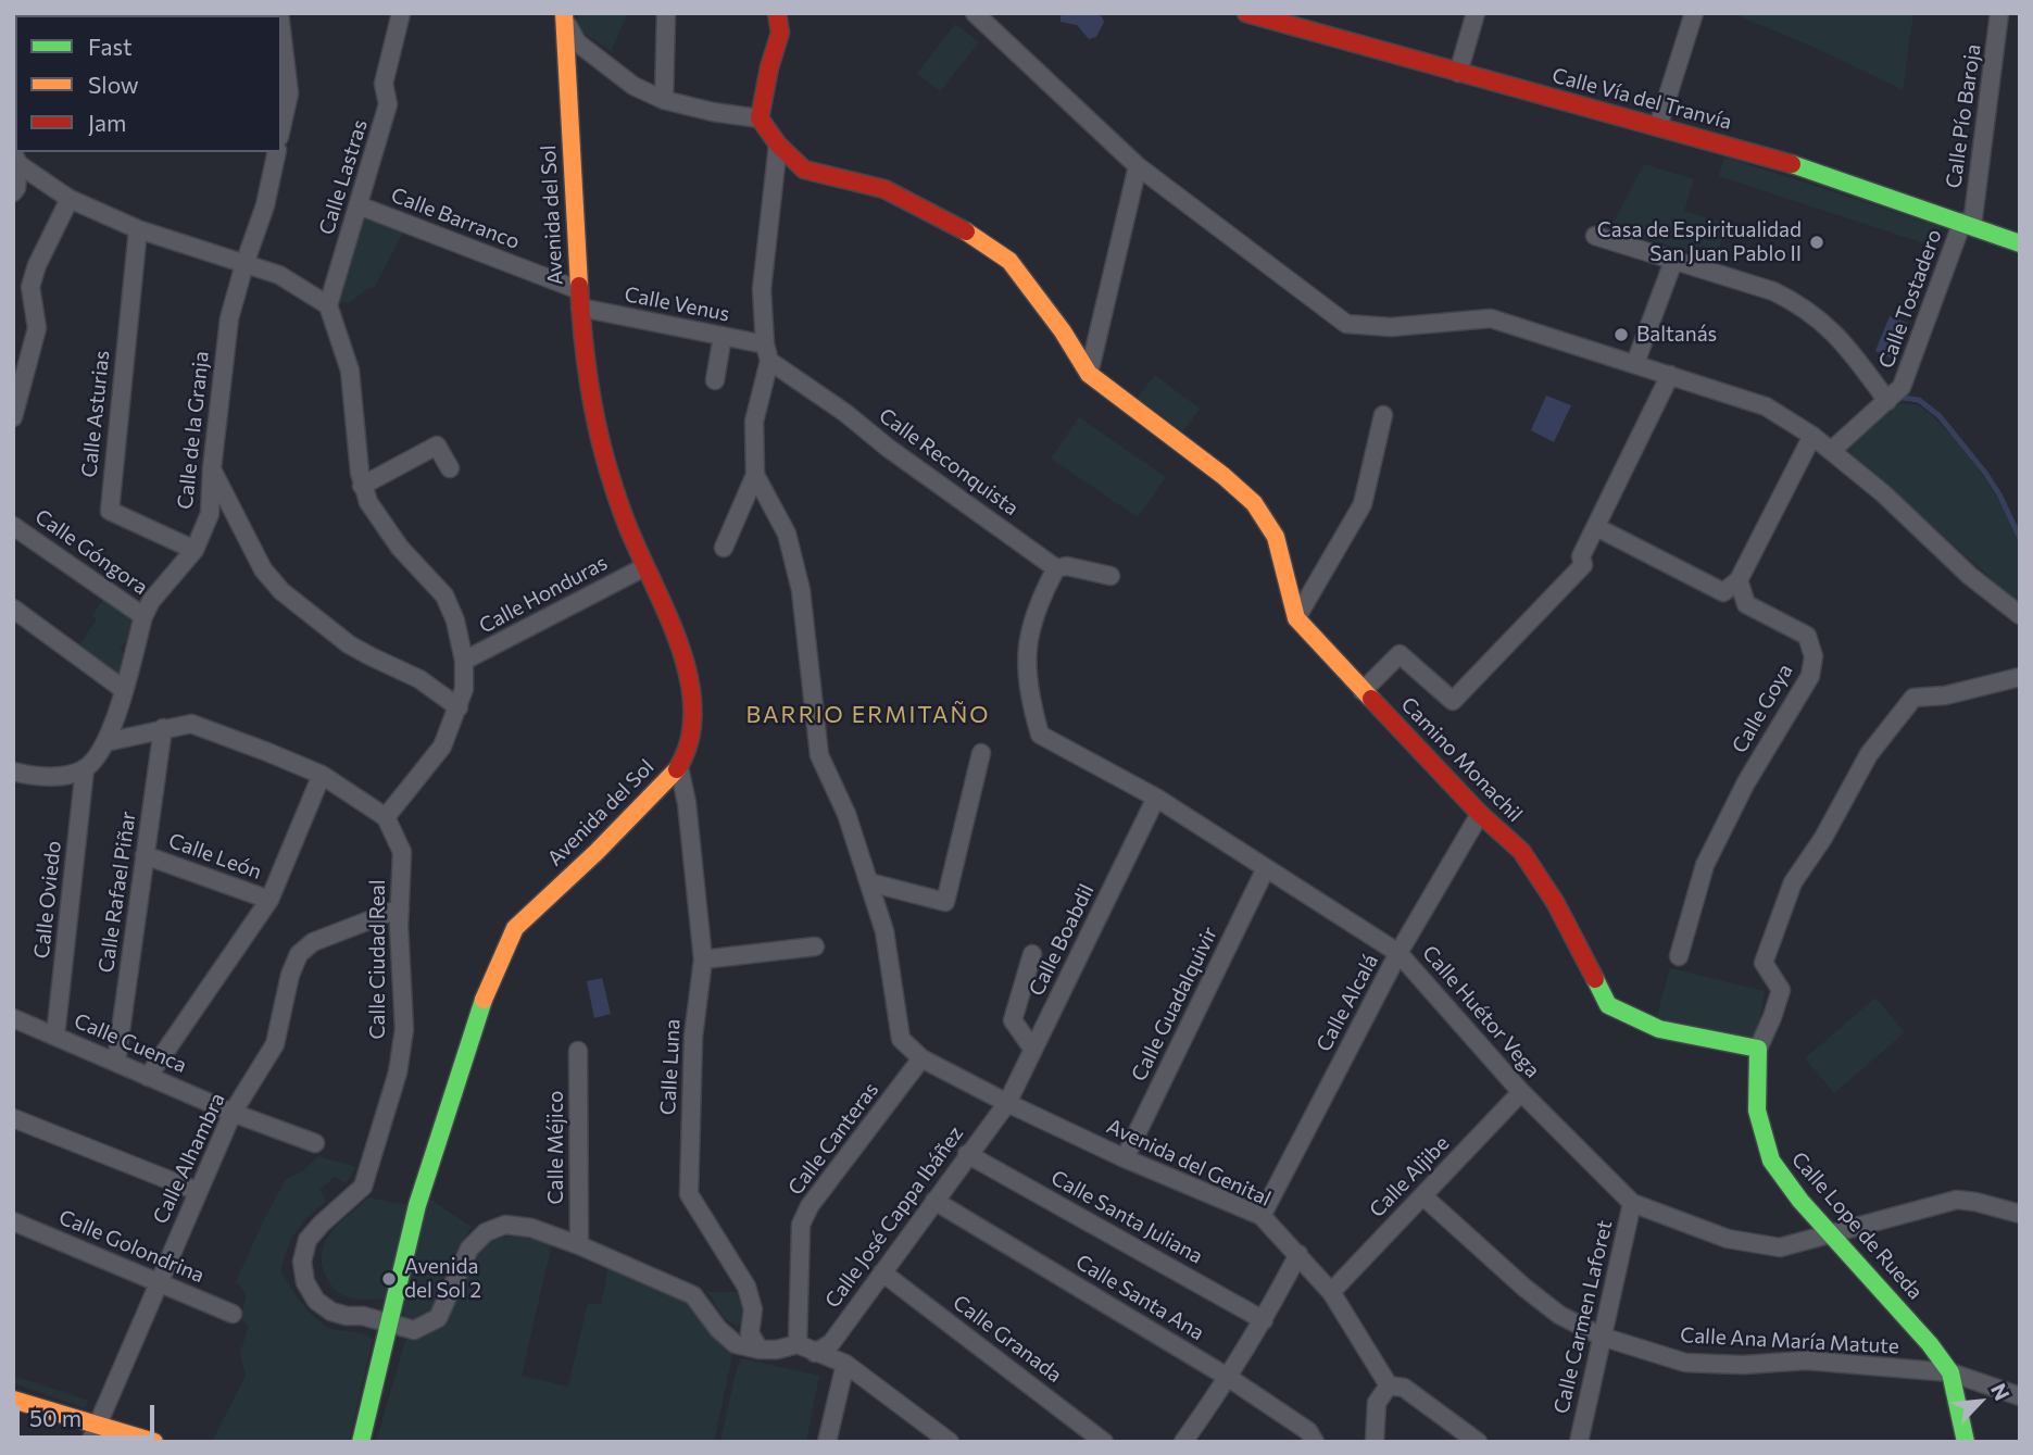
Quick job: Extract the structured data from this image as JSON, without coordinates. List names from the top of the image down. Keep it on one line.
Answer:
{"streets":{"street":["Calle Vía del Tranvía","Calle Pío Baroja","Calle Lastras","Avenida del Sol","Calle Barranco","Calle Tostadero","Calle Venus","Calle Asturias","Calle de la Granja","Calle Reconquista","Calle Góngora","Calle Honduras","Calle Goya","Camino Monachil","Calle León","Calle Rafael Piñar","Calle Oviedo","Calle Boabdil","Calle Ciudad Real","Calle Alcalá","Calle Guadalquivir","Calle Huétor Vega","Calle Cuenca","Calle Luna","Calle Canteras","Calle Méjico","Calle Alhambra","Avenida del Genital","Calle Aljibe","Calle José Cappa Ibáñez","Calle Santa Juliana","Calle Lope de Rueda","Calle Golondrina","Calle Santa Ana","Calle Carmen Laforet","Calle Granada","Calle Ana María Matute"]},"crossings":[["Calle Vía del Tranvía","Calle Pío Baroja"],["Calle Vía del Tranvía","Calle Tostadero"],["Calle Pío Baroja","Calle Tostadero"],["Calle Lastras","Calle Barranco"],["Avenida del Sol","Calle Barranco"],["Avenida del Sol","Calle Venus"],["Avenida del Sol","Calle Honduras"],["Avenida del Sol","Calle Ciudad Real"],["Avenida del Sol","Calle Luna"],["Calle Barranco","Calle Venus"],["Calle Venus","Calle Reconquista"],["Calle Asturias","Calle de la Granja"],["Calle de la Granja","Calle Góngora"],["Calle de la Granja","Calle Oviedo"],["Calle Reconquista","Calle Huétor Vega"],["Camino Monachil","Calle Alcalá"],["Camino Monachil","Calle Lope de Rueda"],["Calle León","Calle Rafael Piñar"],["Calle Rafael Piñar","Calle Cuenca"],["Calle Oviedo","Calle Cuenca"],["Calle Boabdil","Calle Huétor Vega"],["Calle Boabdil","Avenida del Genital"],["Calle Boabdil","Calle José Cappa Ibáñez"],["Calle Ciudad Real","Calle Luna"],["Calle Ciudad Real","Calle Méjico"],["Calle Ciudad Real","Calle Alhambra"],["Calle Alcalá","Calle Huétor Vega"],["Calle Alcalá","Avenida del Genital"],["Calle Guadalquivir","Calle Huétor Vega"],["Calle Guadalquivir","Avenida del Genital"],["Calle Huétor Vega","Calle Aljibe"],["Calle Huétor Vega","Calle Lope de Rueda"],["Calle Huétor Vega","Calle Carmen Laforet"],["Calle Cuenca","Calle Alhambra"],["Calle Canteras","Avenida del Genital"],["Calle Alhambra","Calle Golondrina"],["Avenida del Genital","Calle Aljibe"],["Avenida del Genital","Calle José Cappa Ibáñez"],["Calle Aljibe","Calle Ana María Matute"],["Calle José Cappa Ibáñez","Calle Santa Juliana"],["Calle José Cappa Ibáñez","Calle Santa Ana"],["Calle José Cappa Ibáñez","Calle Granada"],["Calle Lope de Rueda","Calle Ana María Matute"],["Calle Carmen Laforet","Calle Ana María Matute"]],"districts":["BARRIO ERMITAÑO"],"places":["Casa de Espiritualidad San Juan Pablo II","Baltanás","Avenida del Sol 2"],"legend":["Fast","Slow","Jam"],"scale_bar":"50 m","north":"top right"}
